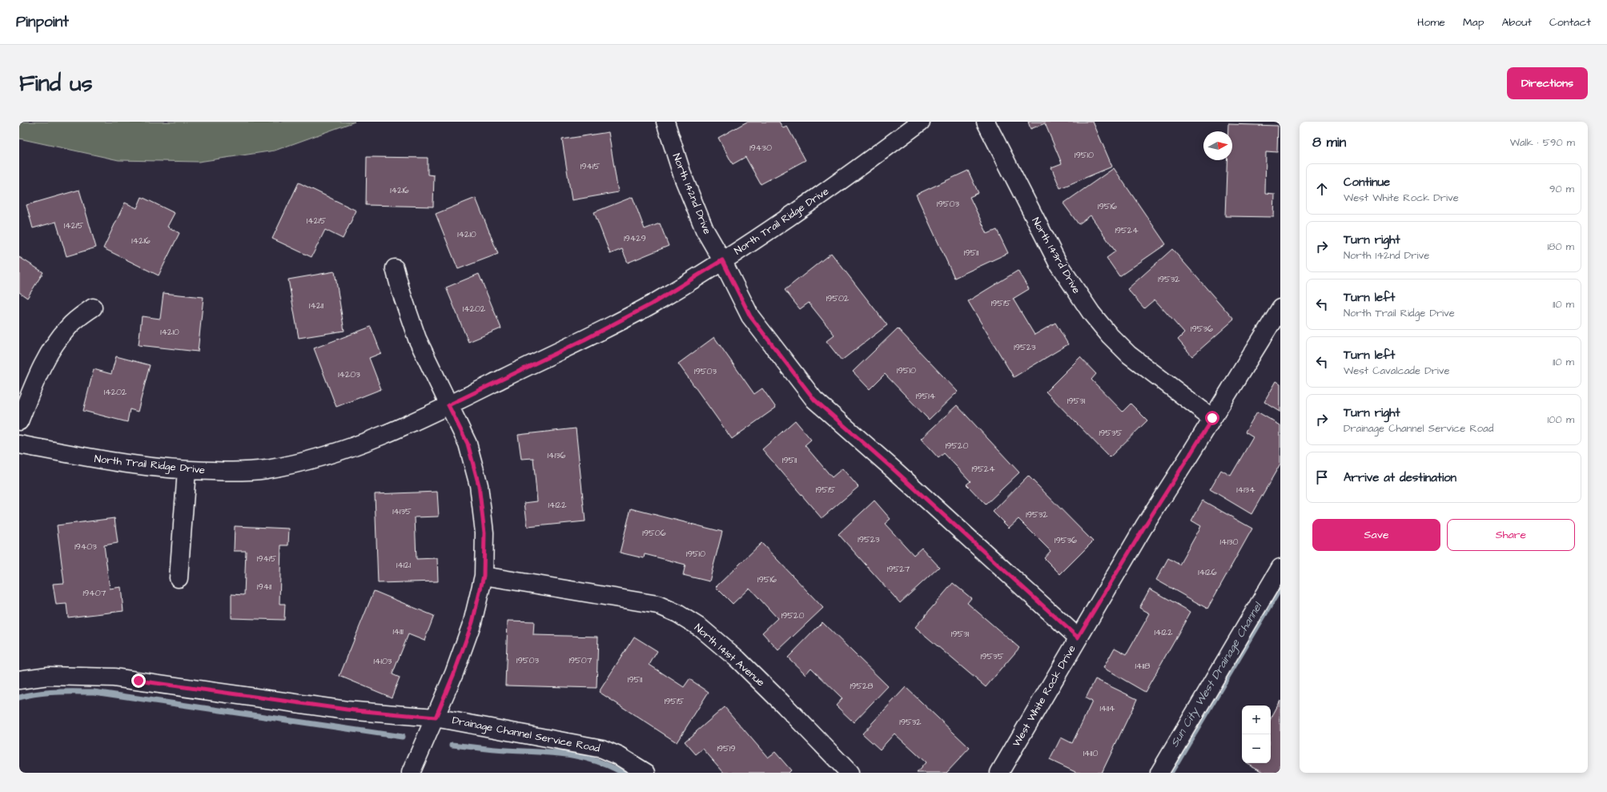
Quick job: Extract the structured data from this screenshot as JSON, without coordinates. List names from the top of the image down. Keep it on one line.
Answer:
{"streets":{"street":["North 142nd Drive","North Trail Ridge Drive","North 143rd Drive","North 141st Avenue","West White Rock Drive","Drainage Channel Service Road"]},"crossings":[["North 142nd Drive","North Trail Ridge Drive"],["North 142nd Drive","West White Rock Drive"],["North 143rd Drive","West White Rock Drive"]],"water":["Sun City West Drainage Channel"],"house_numbers":["19430","19510","19415","14216","19503","19516","14215","14215","19524","14210","19429","14216","19511","19532","19502","19515","14211","14202","19536","14210","19523","19510","19503","14203","14202","19514","19531","19535","19520","14136","19511","19524","19515","14134","14122","14135","19532","19506","19523","19536","14130","19403","19510","19415","14121","19527","14126","19516","19411","19407","19520","14111","14122","19531","19535","19503","19507","14103","14118","19511","19528","19515","14114","19532","19519","14110"],"north":"right","page":{"header":"Pinpoint","nav":["Home","Map","About","Contact"],"buttons":["Directions",["Save","Share"]],"title":"Find us","heading":["8 min","Walk · 590 m"],"list":[["Continue","West White Rock Drive","90 m"],["Turn right","North 142nd Drive","180 m"],["Turn left","North Trail Ridge Drive","110 m"],["Turn left","West Cavalcade Drive","110 m"],["Turn right","Drainage Channel Service Road","100 m"],"Arrive at destination"],"map_buttons":["+","−"]}}
